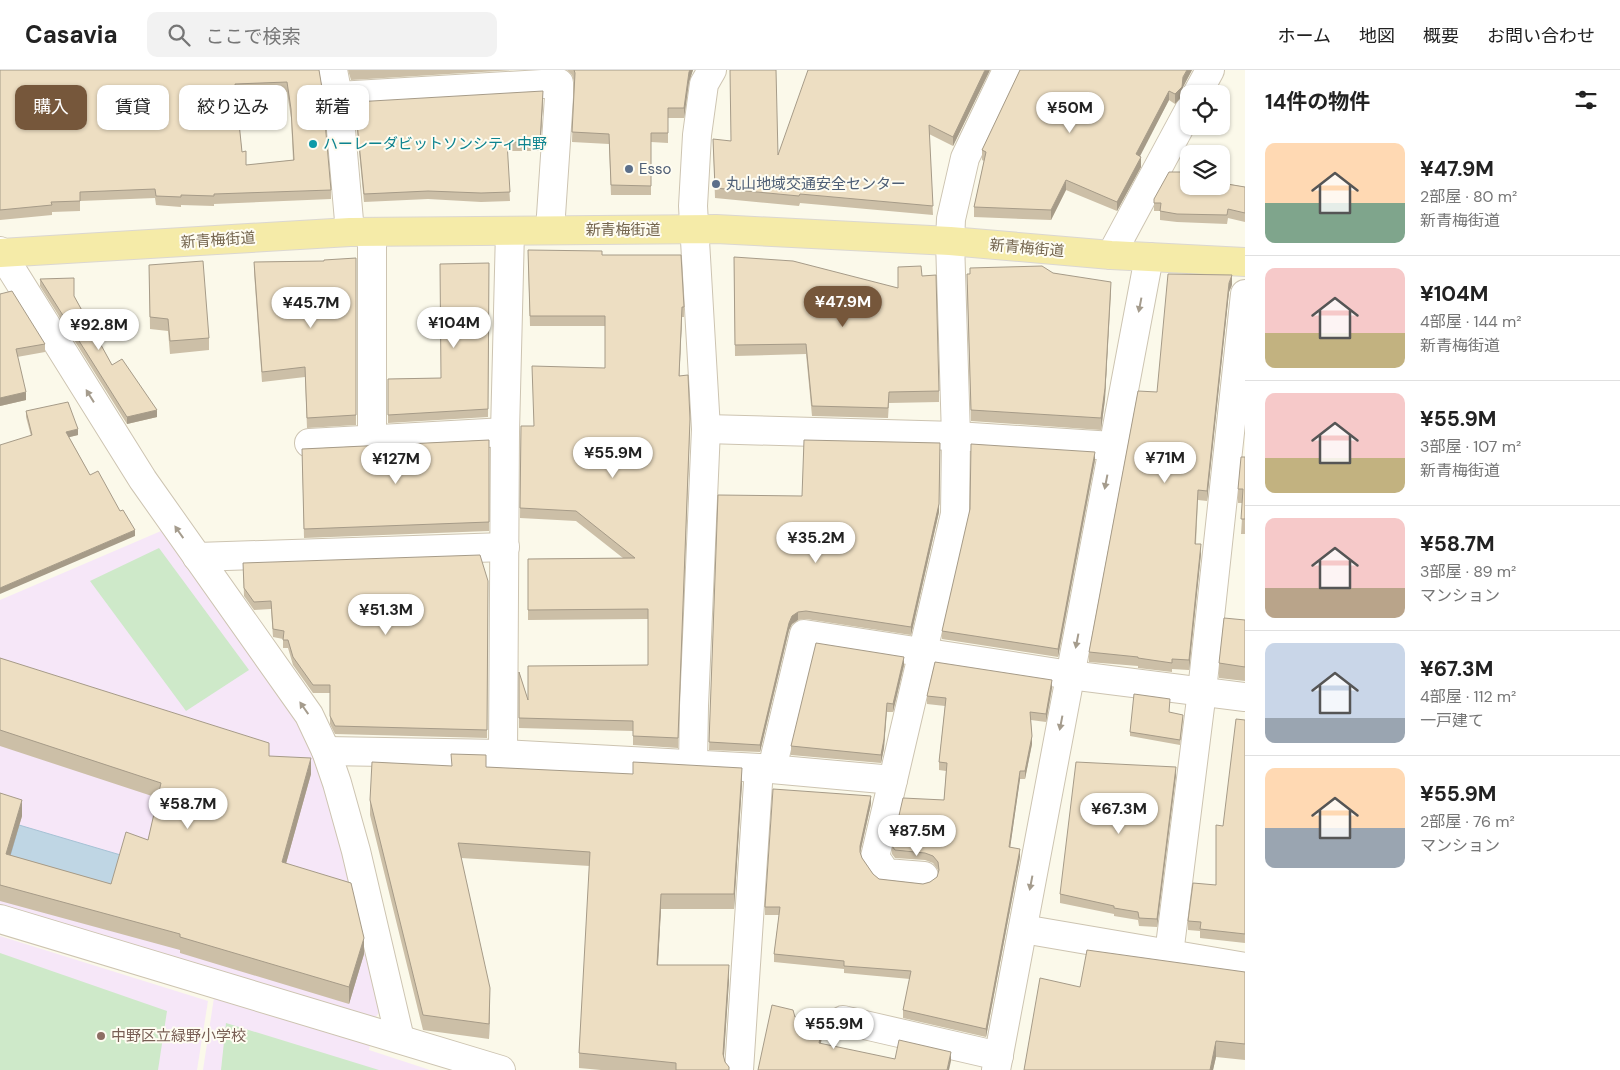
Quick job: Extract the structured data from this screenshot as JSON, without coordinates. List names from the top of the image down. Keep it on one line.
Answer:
{"streets":{"main road":["新青梅街道"]},"places":["ハーレーダビットソンシティ中野","Esso","丸山地域交通安全センター","中野区立緑野小学校"],"page":{"header":"Casavia","search":"ここで検索","nav":["ホーム","地図","概要","お問い合わせ"],"heading":"14件の物件","chip":["購入","賃貸","絞り込み","新着"],"price":["¥50M","¥47.9M","¥45.7M","¥104M","¥92.8M","¥55.9M","¥71M","¥127M","¥35.2M","¥51.3M","¥58.7M","¥67.3M","¥87.5M","¥55.9M"],"list":[{"name":"¥47.9M","note":"2部屋 · 80 m² · 新青梅街道"},{"name":"¥104M","note":"4部屋 · 144 m² · 新青梅街道"},{"name":"¥55.9M","note":"3部屋 · 107 m² · 新青梅街道"},{"name":"¥58.7M","note":"3部屋 · 89 m² · マンション"},{"name":"¥67.3M","note":"4部屋 · 112 m² · 一戸建て"},{"name":"¥55.9M","note":"2部屋 · 76 m² · マンション"}]}}
